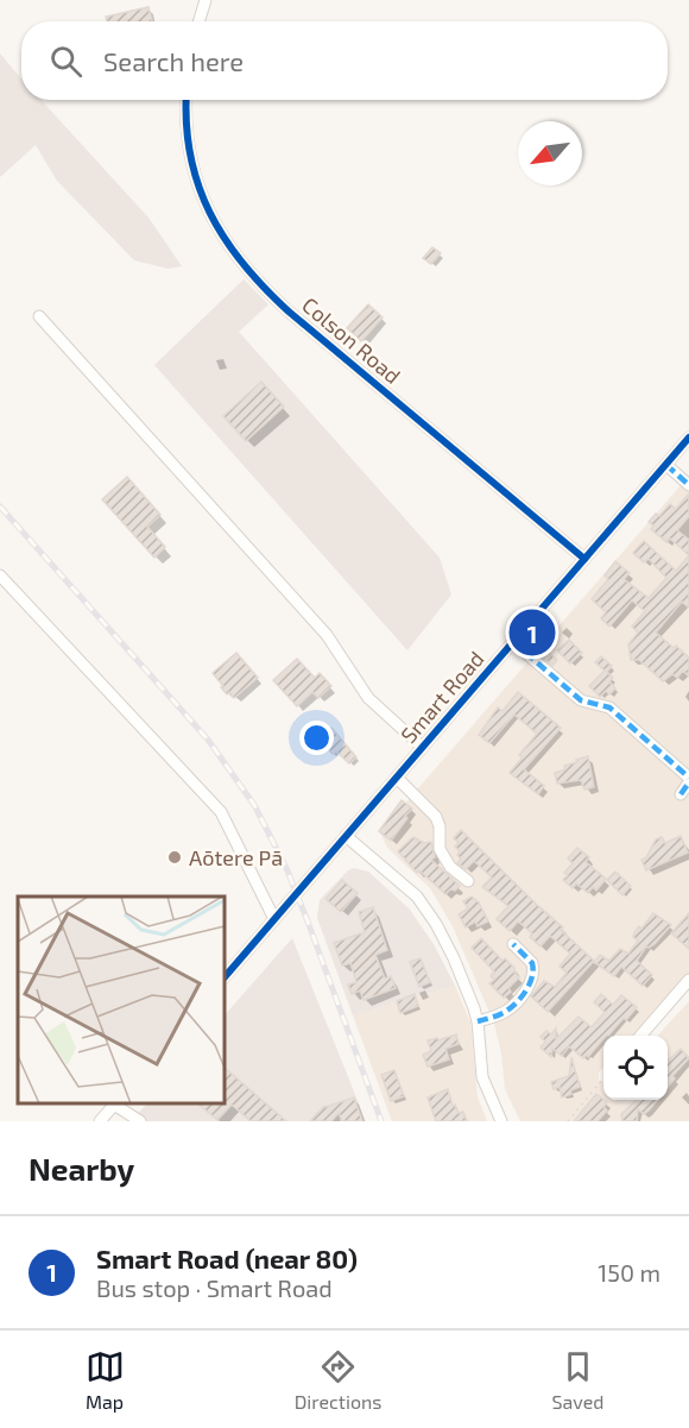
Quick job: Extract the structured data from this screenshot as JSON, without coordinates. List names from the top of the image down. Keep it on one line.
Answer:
{"streets":{"street":["Colson Road","Smart Road"]},"crossings":[["Colson Road","Smart Road"]],"places":["Aōtere Pā"],"north":"bottom left","page":{"search":"Search here","pins":"1","heading":"Nearby","list":[{"mark":"1","name":"Smart Road (near 80)","note":"Bus stop · Smart Road","value":"150 m"}],"nav":["Map","Directions","Saved"]}}
